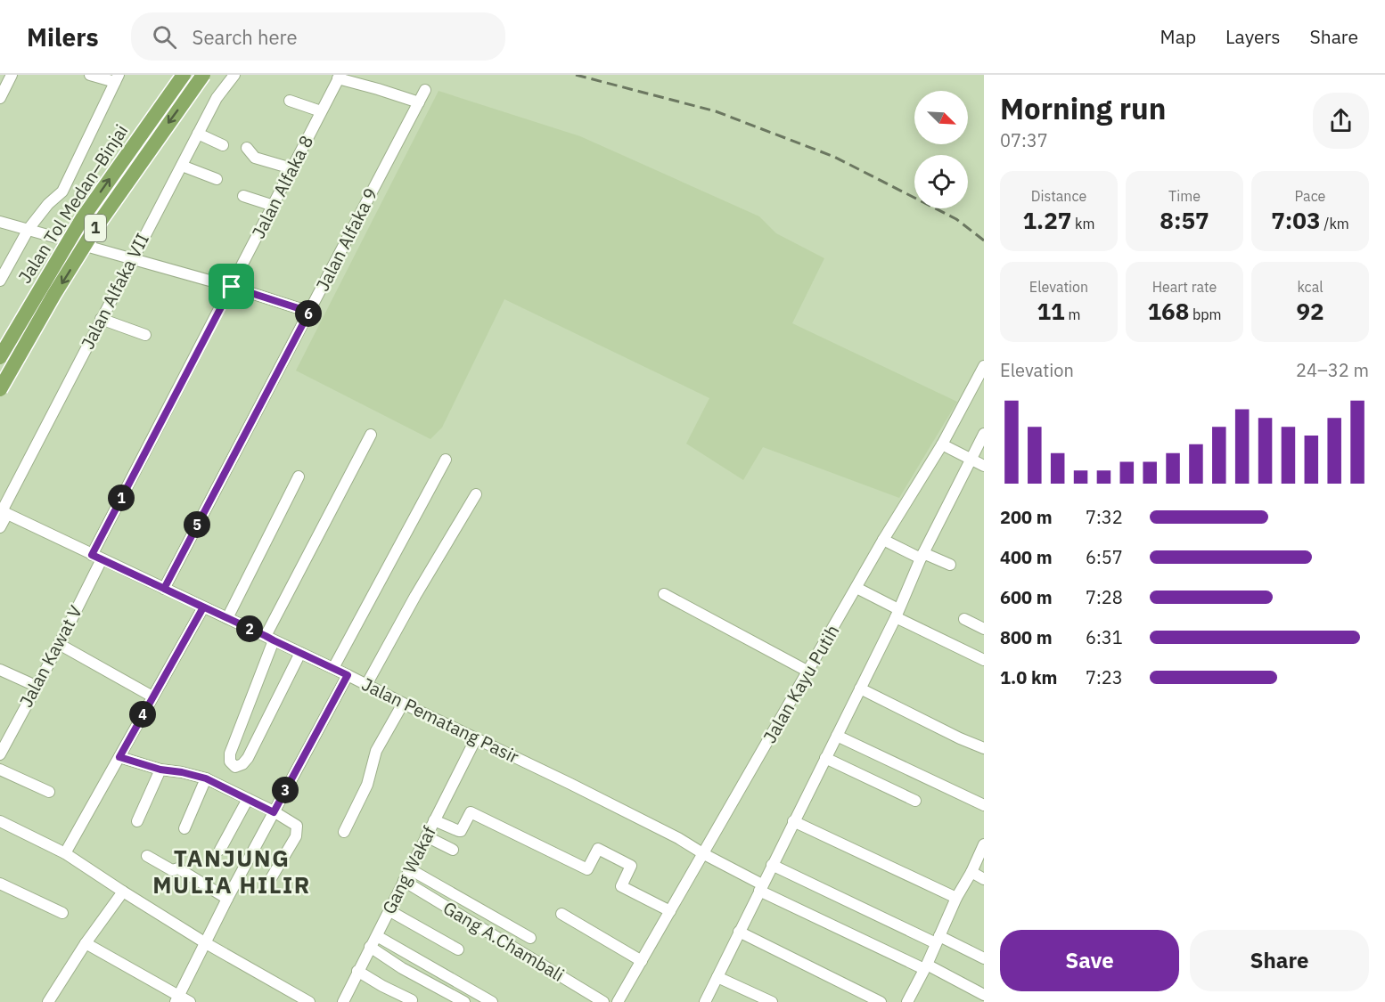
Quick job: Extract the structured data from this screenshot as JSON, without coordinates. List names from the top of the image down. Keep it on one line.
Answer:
{"streets":{"highway":["Jalan Tol Medan–Binjai","1"],"street":["Jalan Alfaka 8","Jalan Alfaka 9","Jalan Alfaka VII","Jalan Kawat V","Jalan Kayu Putih","Jalan Pematang Pasir","Gang Wakaf","Gang A.Chambali"]},"crossings":[["Jalan Alfaka 8","Jalan Kawat V"],["Jalan Alfaka 8","Jalan Pematang Pasir"],["Jalan Alfaka 9","Jalan Pematang Pasir"],["Jalan Alfaka VII","Jalan Pematang Pasir"],["Jalan Kawat V","Jalan Pematang Pasir"],["Jalan Kayu Putih","Jalan Pematang Pasir"],["Jalan Pematang Pasir","Gang Wakaf"],["Gang Wakaf","Gang A.Chambali"]],"districts":["TANJUNG MULIA HILIR"],"north":"bottom right","page":{"header":"Milers","search":"Search here","nav":["Map","Layers","Share"],"heading":["Morning run","07:37"],"stats":[["Distance","1.27 km"],["Time","8:57"],["Pace","7:03 /km"],["Elevation","11 m"],["Heart rate","168 bpm"],["kcal","92"]],"pins":["6","1","5","2","4","3"],"chart":["Elevation","24–32 m"],"list":[{"name":"200 m","note":"7:32"},{"name":"400 m","note":"6:57"},{"name":"600 m","note":"7:28"},{"name":"800 m","note":"6:31"},{"name":"1.0 km","note":"7:23"}],"buttons":["Save","Share"]}}
